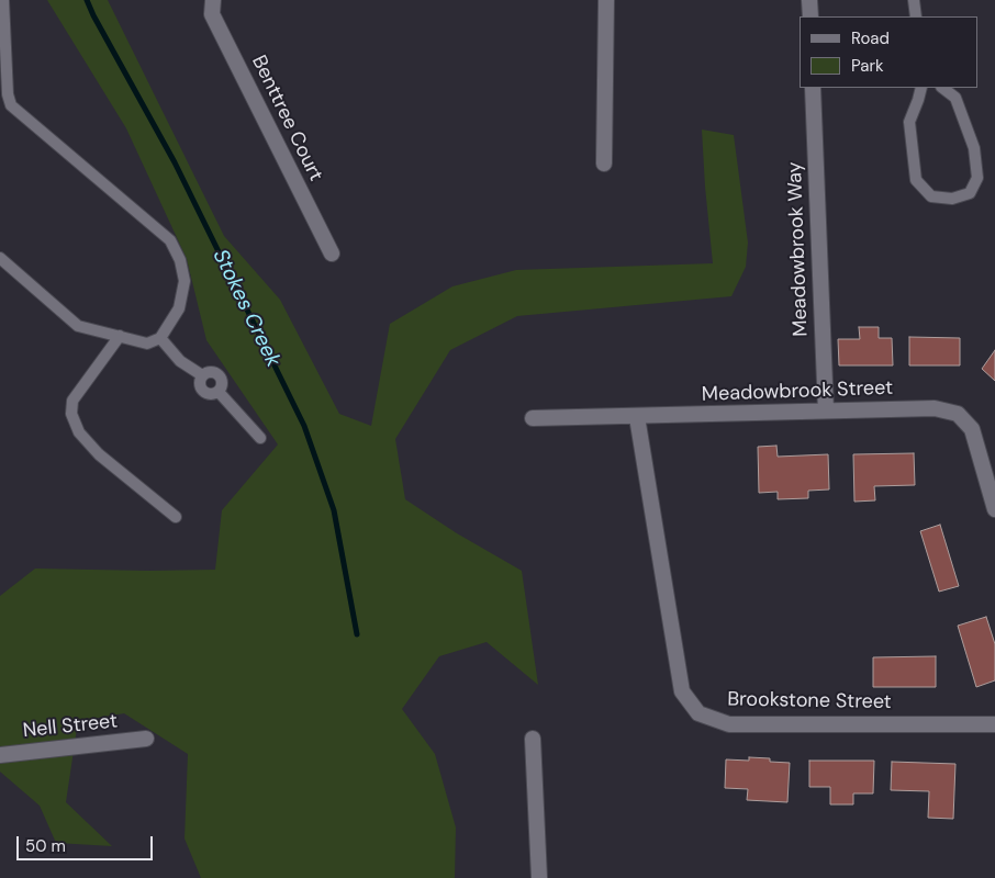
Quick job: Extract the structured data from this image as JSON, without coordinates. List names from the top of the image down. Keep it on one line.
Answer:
{"streets":{"street":["Benttree Court","Meadowbrook Way","Meadowbrook Street","Brookstone Street","Nell Street"]},"crossings":[["Meadowbrook Way","Meadowbrook Street"],["Meadowbrook Street","Brookstone Street"]],"water":["Stokes Creek"],"legend":["Road","Park"],"scale_bar":"50 m"}
